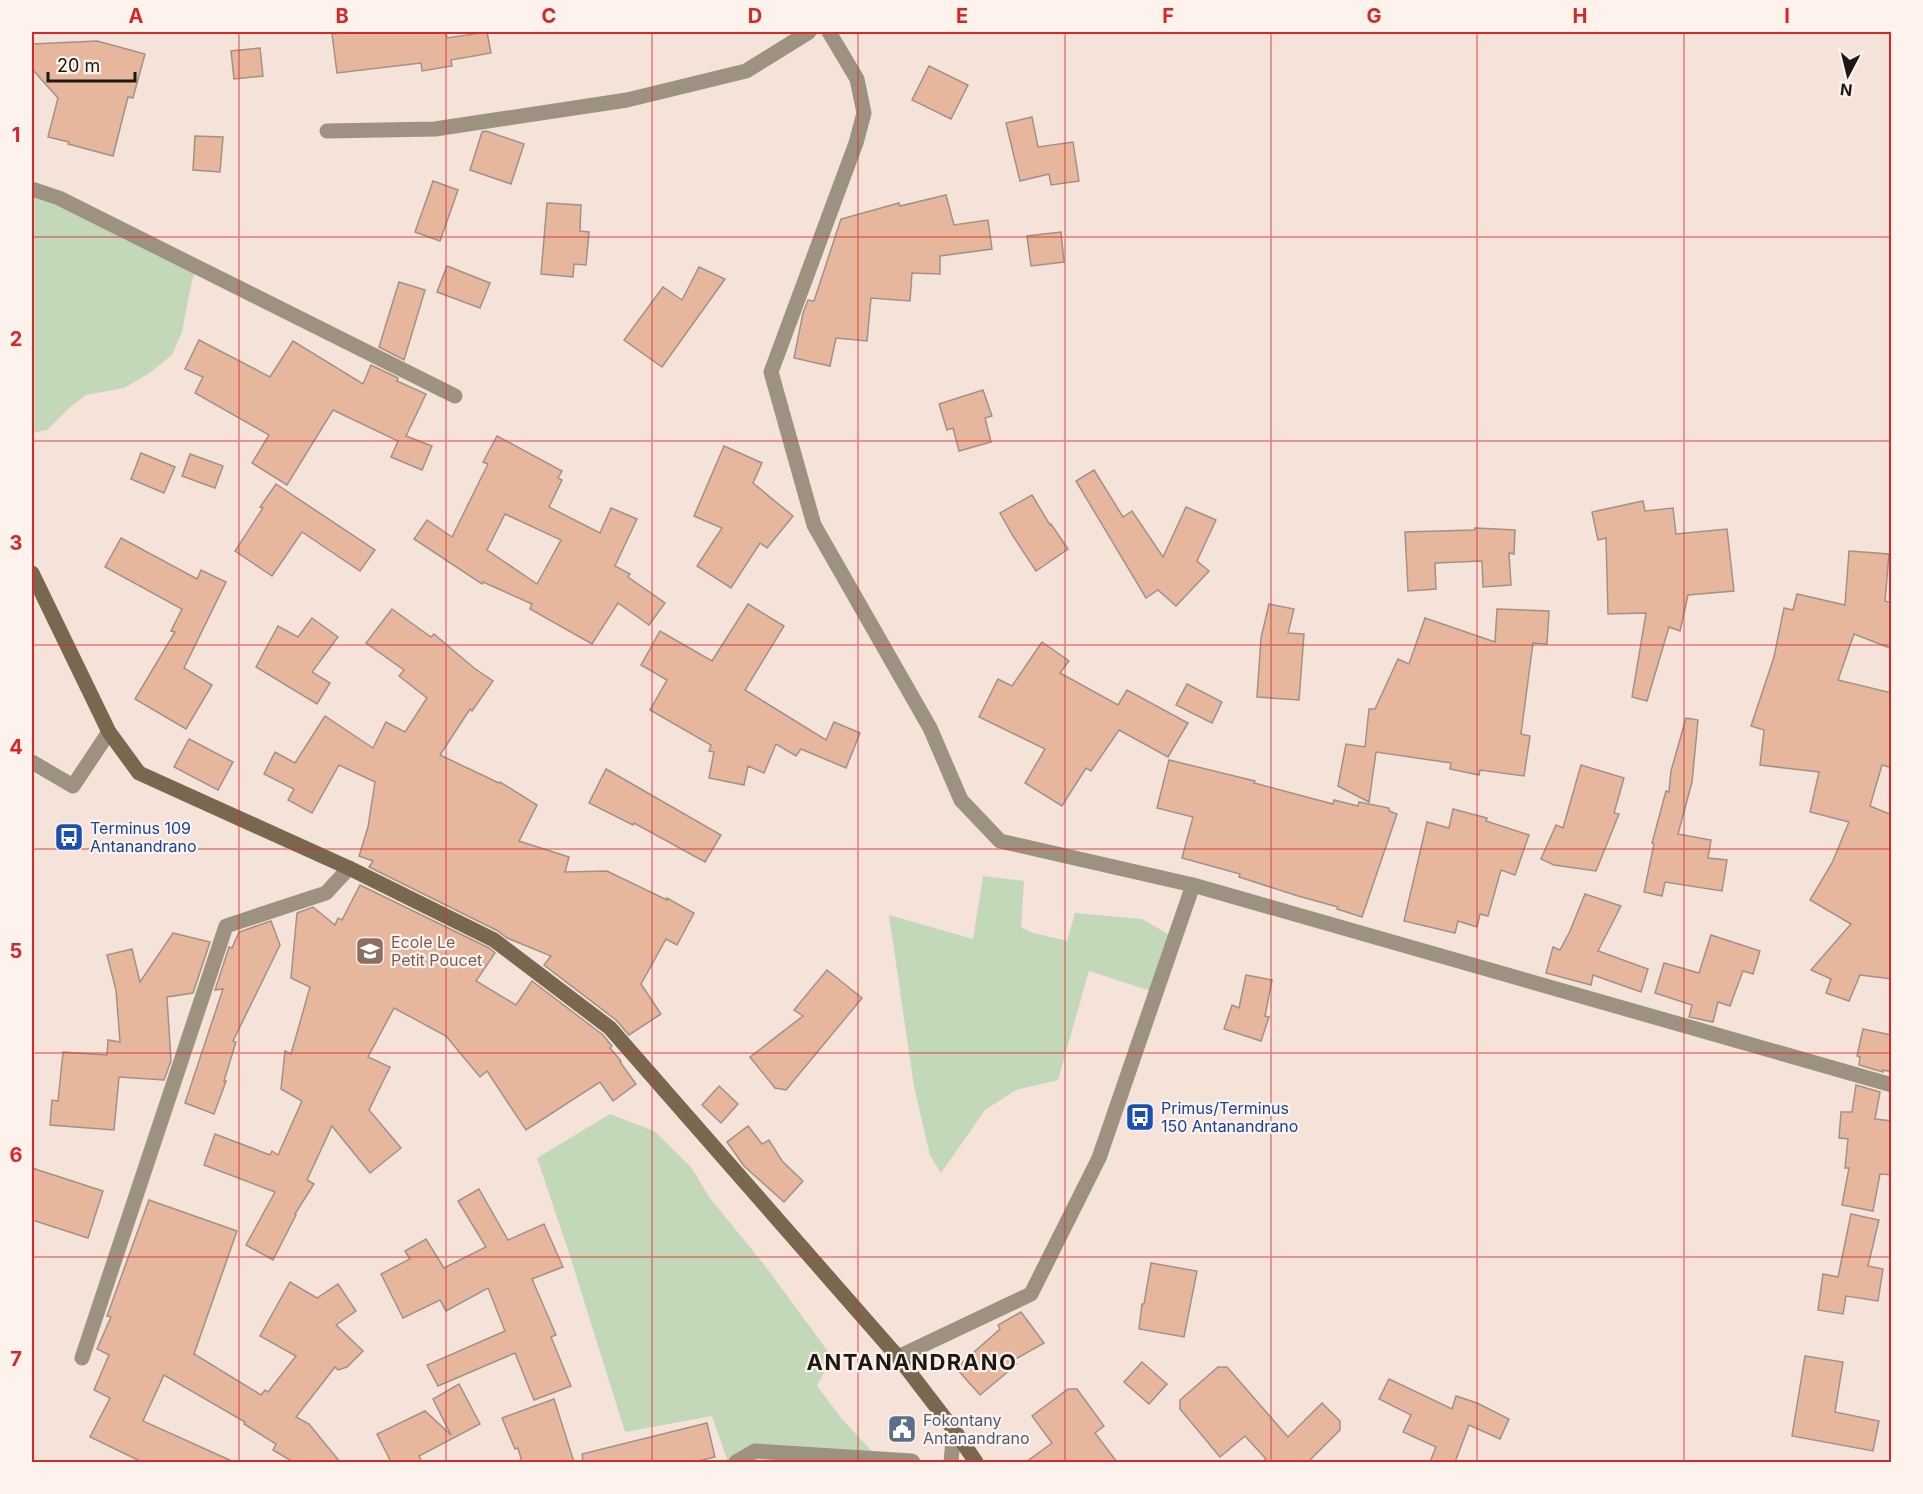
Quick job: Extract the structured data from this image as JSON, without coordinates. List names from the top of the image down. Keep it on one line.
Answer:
{"districts":["ANTANANDRANO"],"places":{"bus stop":["Terminus 109 Antanandrano","Primus/Terminus 150 Antanandrano"],"school or university":["Ecole Le Petit Poucet"],"public building":["Fokontany Antanandrano"]},"scale_bar":"20 m","north":"bottom","grid":{"columns":["A","B","C","D","E","F","G","H","I"],"rows":["1","2","3","4","5","6","7"]}}
